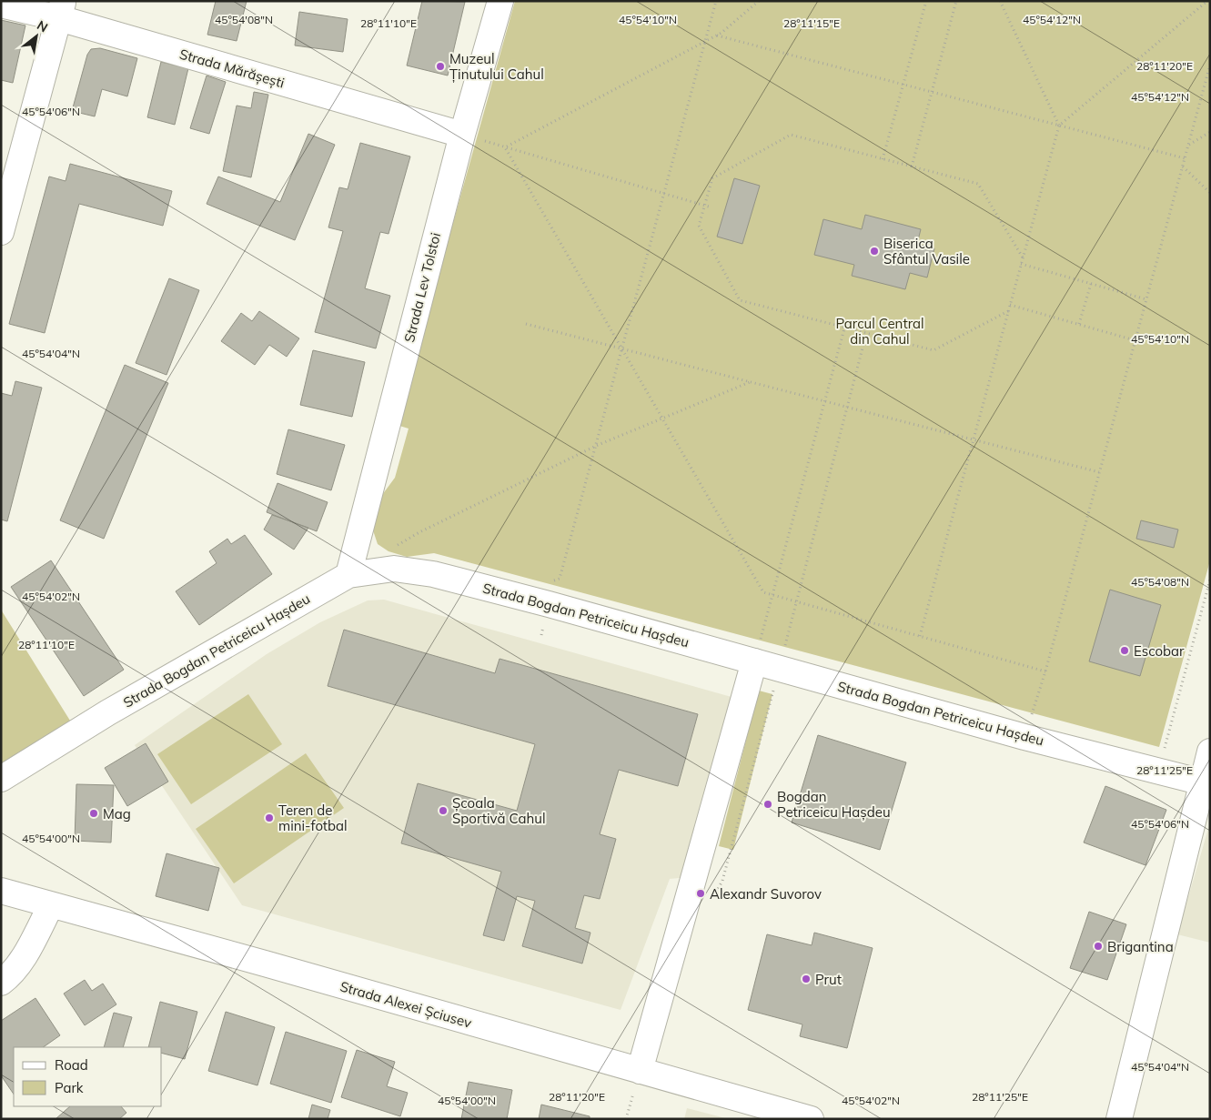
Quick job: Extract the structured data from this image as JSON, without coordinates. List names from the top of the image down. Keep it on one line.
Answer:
{"streets":{"street":["Strada Mărășești","Strada Lev Tolstoi","Strada Bogdan Petriceicu Hașdeu","Strada Alexei Șciusev"]},"crossings":[["Strada Mărășești","Strada Lev Tolstoi"],["Strada Lev Tolstoi","Strada Bogdan Petriceicu Hașdeu"]],"parks":["Parcul Central din Cahul"],"places":["Muzeul Ținutului Cahul","Biserica Sfântul Vasile","Escobar","Bogdan Petriceicu Hașdeu","Școala Sportivă Cahul","Mag","Teren de mini-fotbal","Alexandr Suvorov","Brigantina","Prut"],"legend":["Road","Park"],"north":"top right","coordinates":["45°54'08\"N","45°54'10\"N","45°54'12\"N","28°11'10\"E","28°11'15\"E","28°11'20\"E","45°54'06\"N","45°54'04\"N","45°54'02\"N","28°11'25\"E","45°54'00\"N"]}
